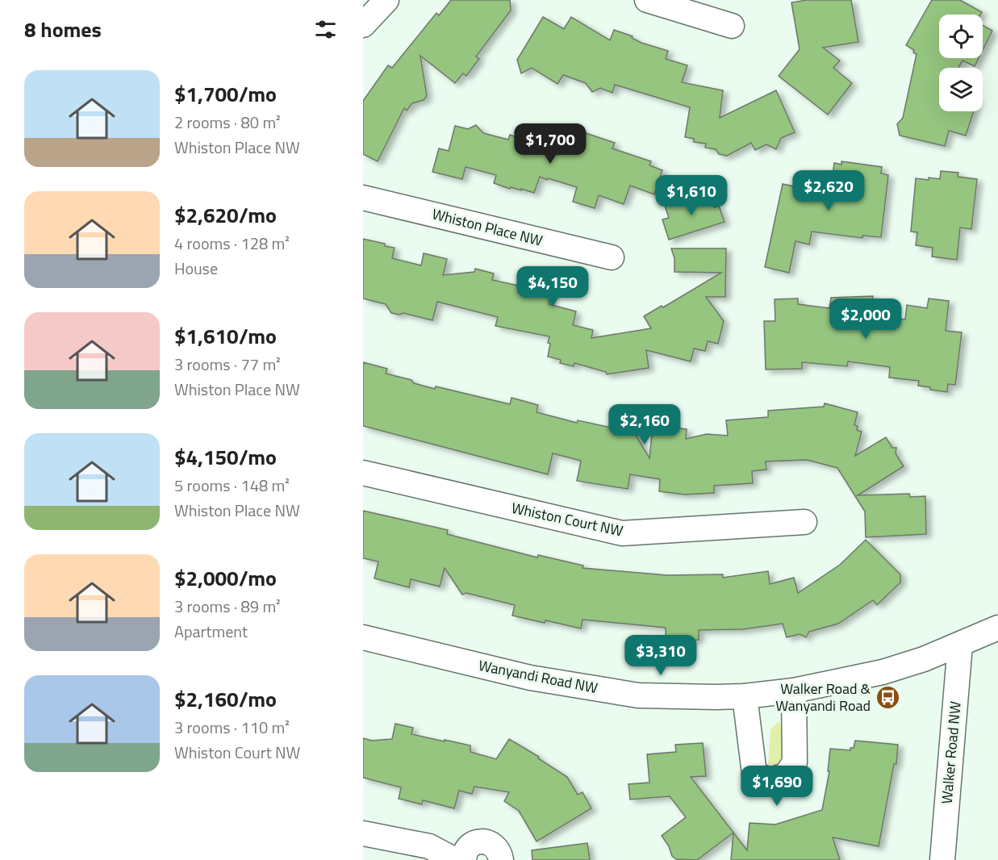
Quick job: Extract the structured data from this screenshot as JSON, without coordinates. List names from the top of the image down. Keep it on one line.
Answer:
{"streets":{"street":["Whiston Place NW","Whiston Court NW","Wanyandi Road NW","Walker Road NW"]},"crossings":[["Wanyandi Road NW","Walker Road NW"]],"places":{"bus stop":["Walker Road & Wanyandi Road"]},"page":{"heading":"8 homes","list":[{"name":"$1,700/mo","note":"2 rooms · 80 m² · Whiston Place NW"},{"name":"$2,620/mo","note":"4 rooms · 128 m² · House"},{"name":"$1,610/mo","note":"3 rooms · 77 m² · Whiston Place NW"},{"name":"$4,150/mo","note":"5 rooms · 148 m² · Whiston Place NW"},{"name":"$2,000/mo","note":"3 rooms · 89 m² · Apartment"},{"name":"$2,160/mo","note":"3 rooms · 110 m² · Whiston Court NW"}],"price":["$1,700","$2,620","$1,610","$4,150","$2,000","$2,160","$3,310","$1,690"]}}
